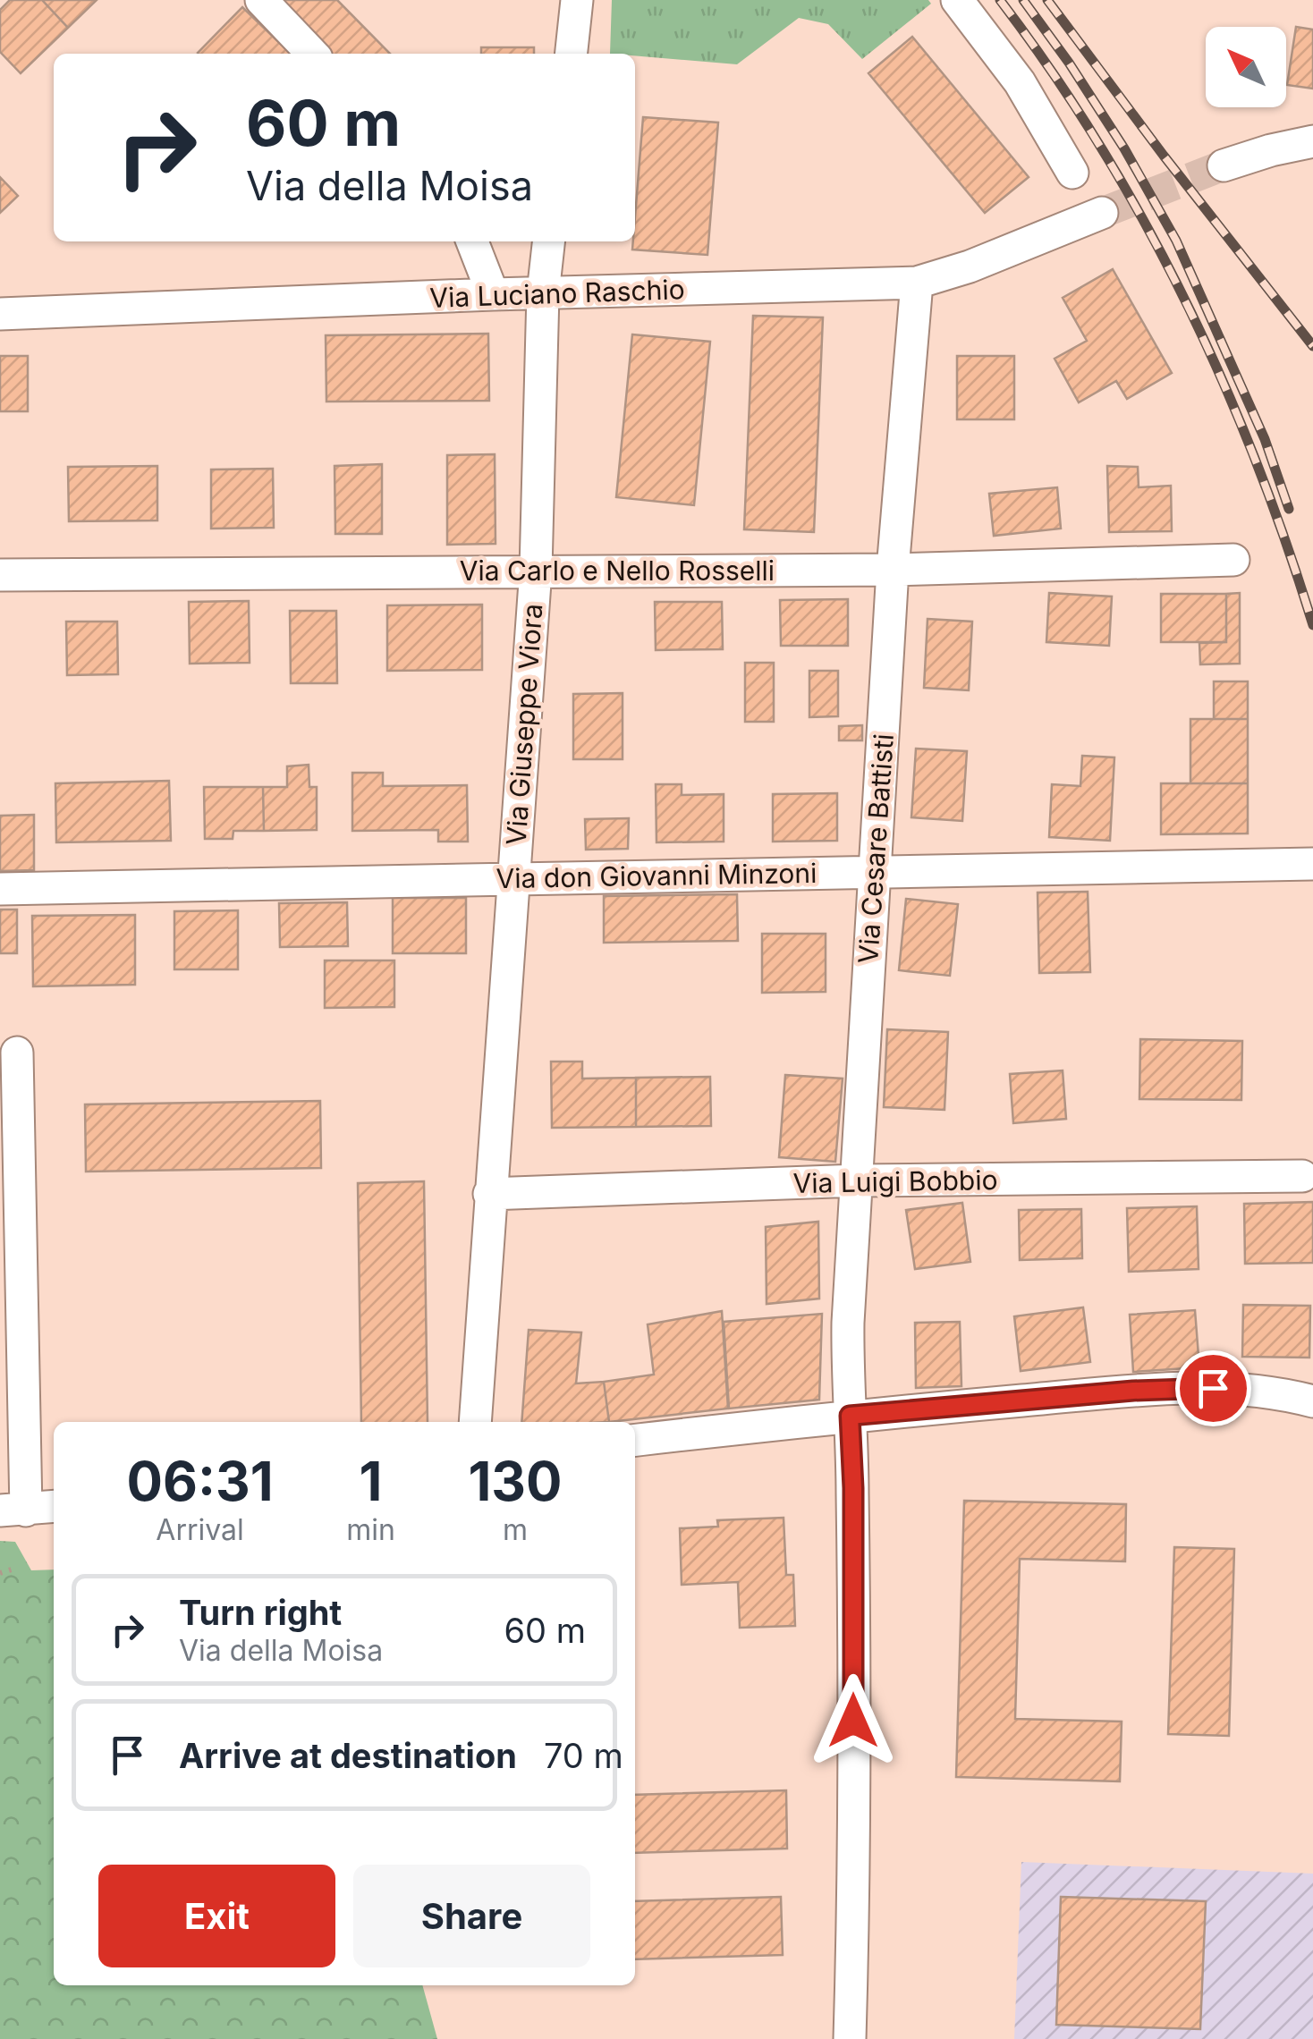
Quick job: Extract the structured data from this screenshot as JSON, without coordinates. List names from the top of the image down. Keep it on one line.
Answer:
{"streets":{"street":["Via Luciano Raschio","Via Carlo e Nello Rosselli","Via Giuseppe Viora","Via Cesare Battisti","Via don Giovanni Minzoni","Via Luigi Bobbio"]},"crossings":[["Via Luciano Raschio","Via Giuseppe Viora"],["Via Luciano Raschio","Via Cesare Battisti"],["Via Carlo e Nello Rosselli","Via Giuseppe Viora"],["Via Carlo e Nello Rosselli","Via Cesare Battisti"],["Via Giuseppe Viora","Via don Giovanni Minzoni"],["Via Giuseppe Viora","Via Luigi Bobbio"],["Via Cesare Battisti","Via don Giovanni Minzoni"],["Via Cesare Battisti","Via Luigi Bobbio"]],"north":"top left","page":{"turn":["60 m","Via della Moisa"],"eta":["06:31","Arrival","1","min","130","m"],"list":[{"name":"Turn right","note":"Via della Moisa","value":"60 m"},{"name":"Arrive at destination","value":"70 m"}],"buttons":["Exit","Share"]}}
